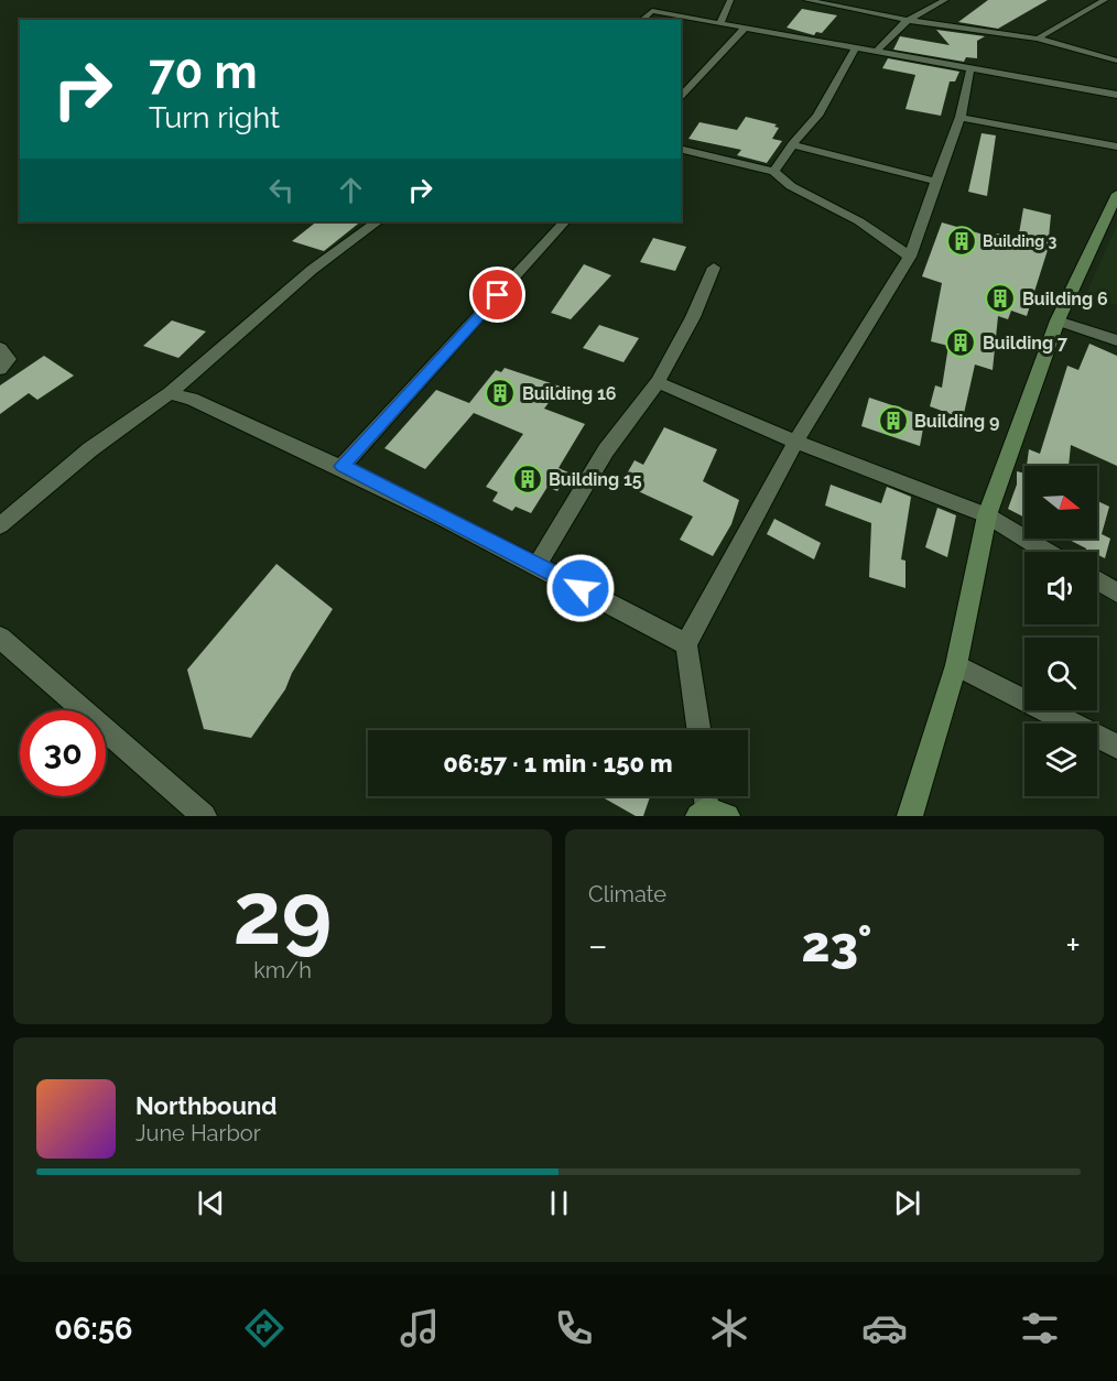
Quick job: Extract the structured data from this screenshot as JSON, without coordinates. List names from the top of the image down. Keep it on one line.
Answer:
{"places":{"building":["Building 3","Building 6","Building 7","Building 16","Building 9","Building 15"]},"north":"right","page":{"turn":["70 m","Turn right"],"limit":"30","trip":"06:57 · 1 min · 150 m","tile":[["29","km/h"],"Climate"],"heat":["−","23°","+"],"song":["Northbound","June Harbor"],"tabs":"06:56"}}
